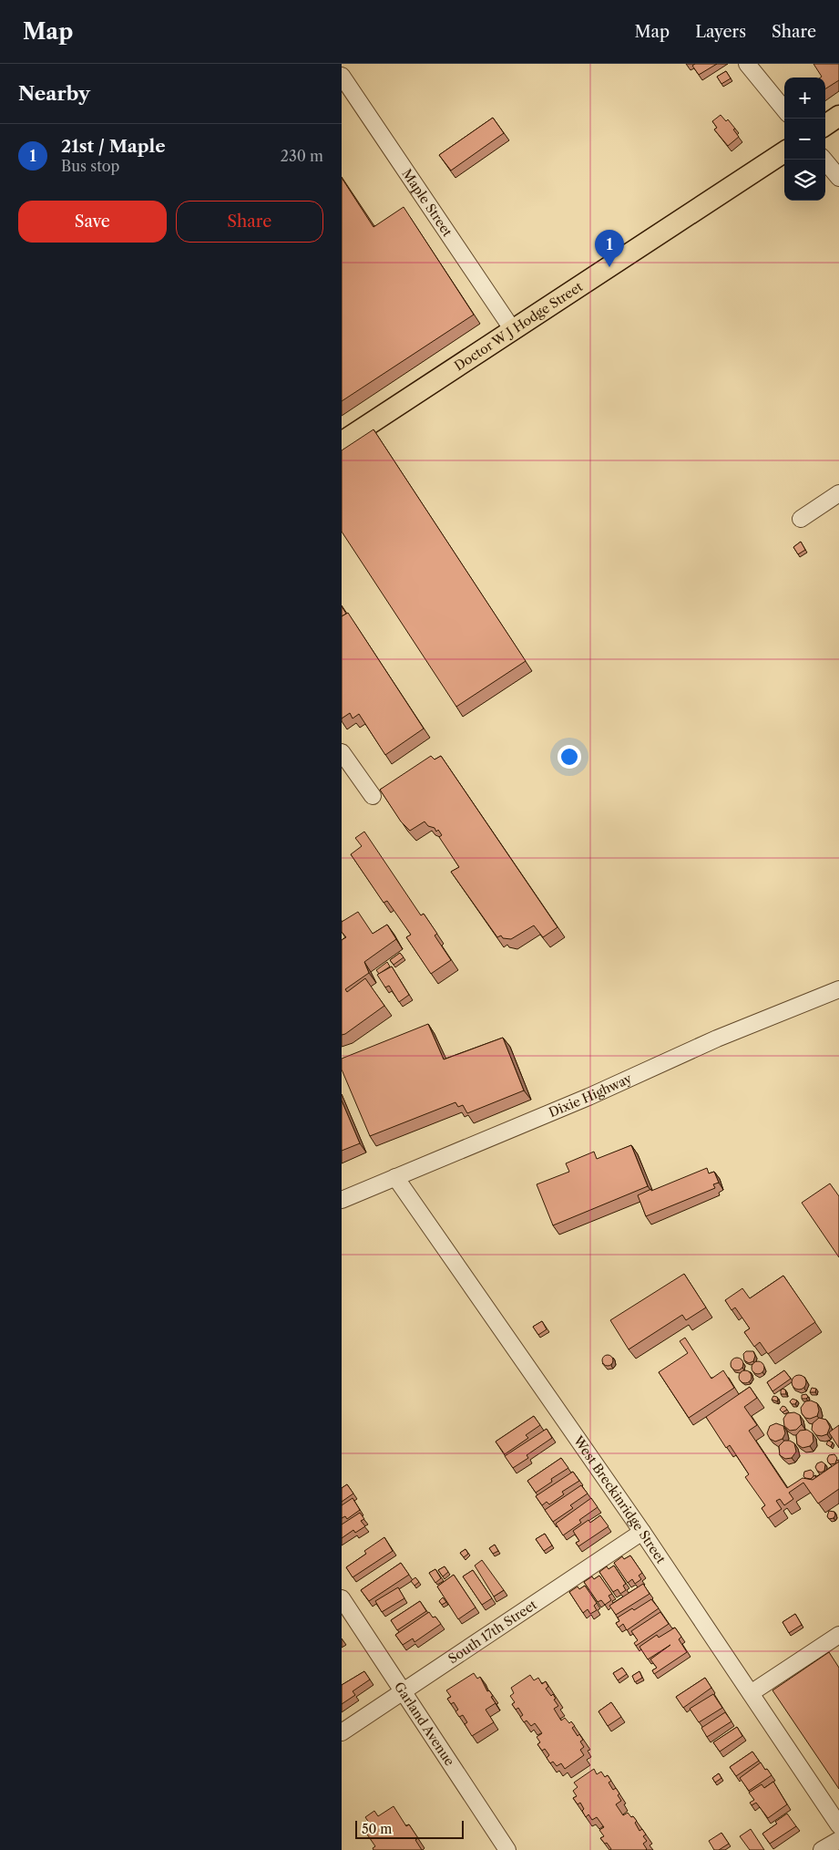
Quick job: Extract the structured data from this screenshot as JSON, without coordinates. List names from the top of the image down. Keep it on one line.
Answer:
{"streets":{"main road":["Doctor W J Hodge Street"],"street":["Maple Street","Dixie Highway","West Breckinridge Street","South 17th Street","Garland Avenue"]},"crossings":[["Maple Street","Doctor W J Hodge Street"],["Dixie Highway","West Breckinridge Street"],["West Breckinridge Street","South 17th Street"],["South 17th Street","Garland Avenue"]],"scale_bar":"50 m","page":{"header":"Map","nav":["Map","Layers","Share"],"heading":"Nearby","map_buttons":["+","−"],"list":[{"mark":"1","name":"21st / Maple","note":"Bus stop","value":"230 m"}],"buttons":["Save","Share"],"pins":"1","scale":"50 m"}}
